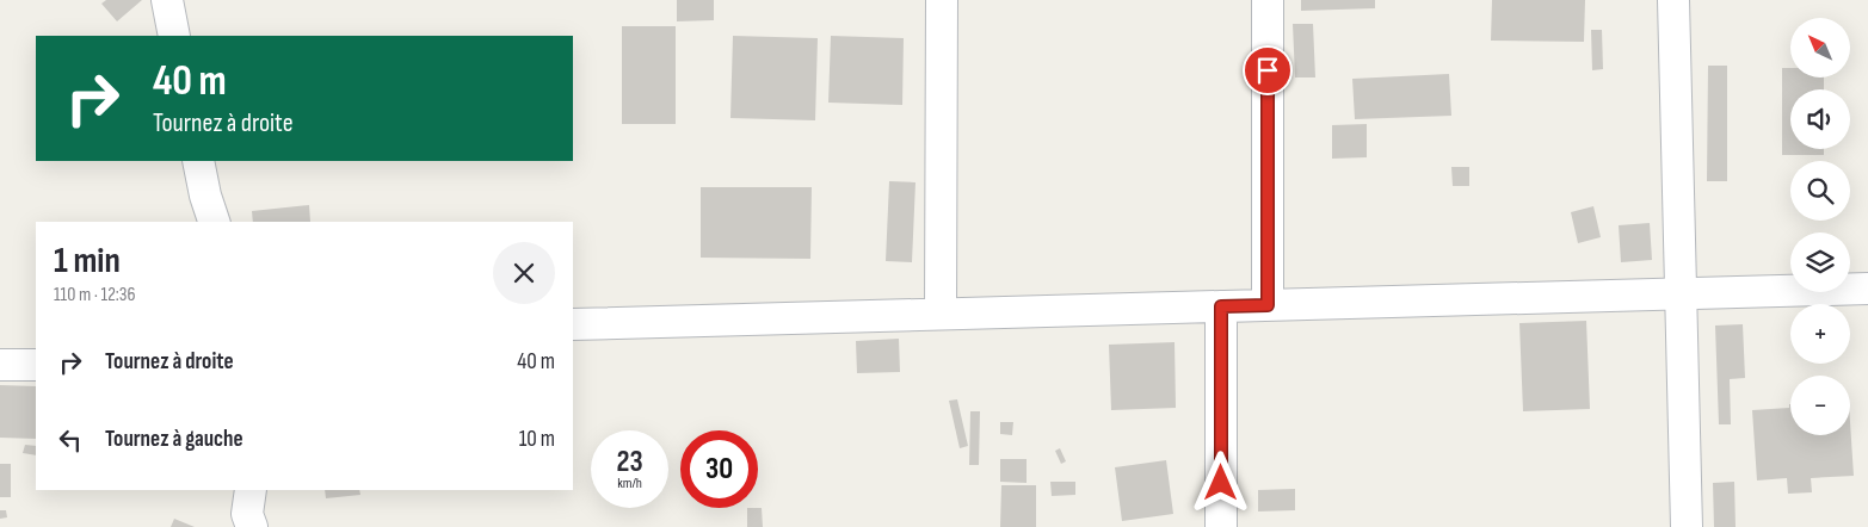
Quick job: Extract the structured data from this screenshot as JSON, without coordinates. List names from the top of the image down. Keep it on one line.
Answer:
{"north":"top left","page":{"map_buttons":["+","−"],"turn":["40 m","Tournez à droite"],"heading":["1 min","110 m · 12:36"],"list":[{"name":"Tournez à droite","value":"40 m"},{"name":"Tournez à gauche","value":"10 m"}],"speed":"23 km/h","limit":"30"}}
